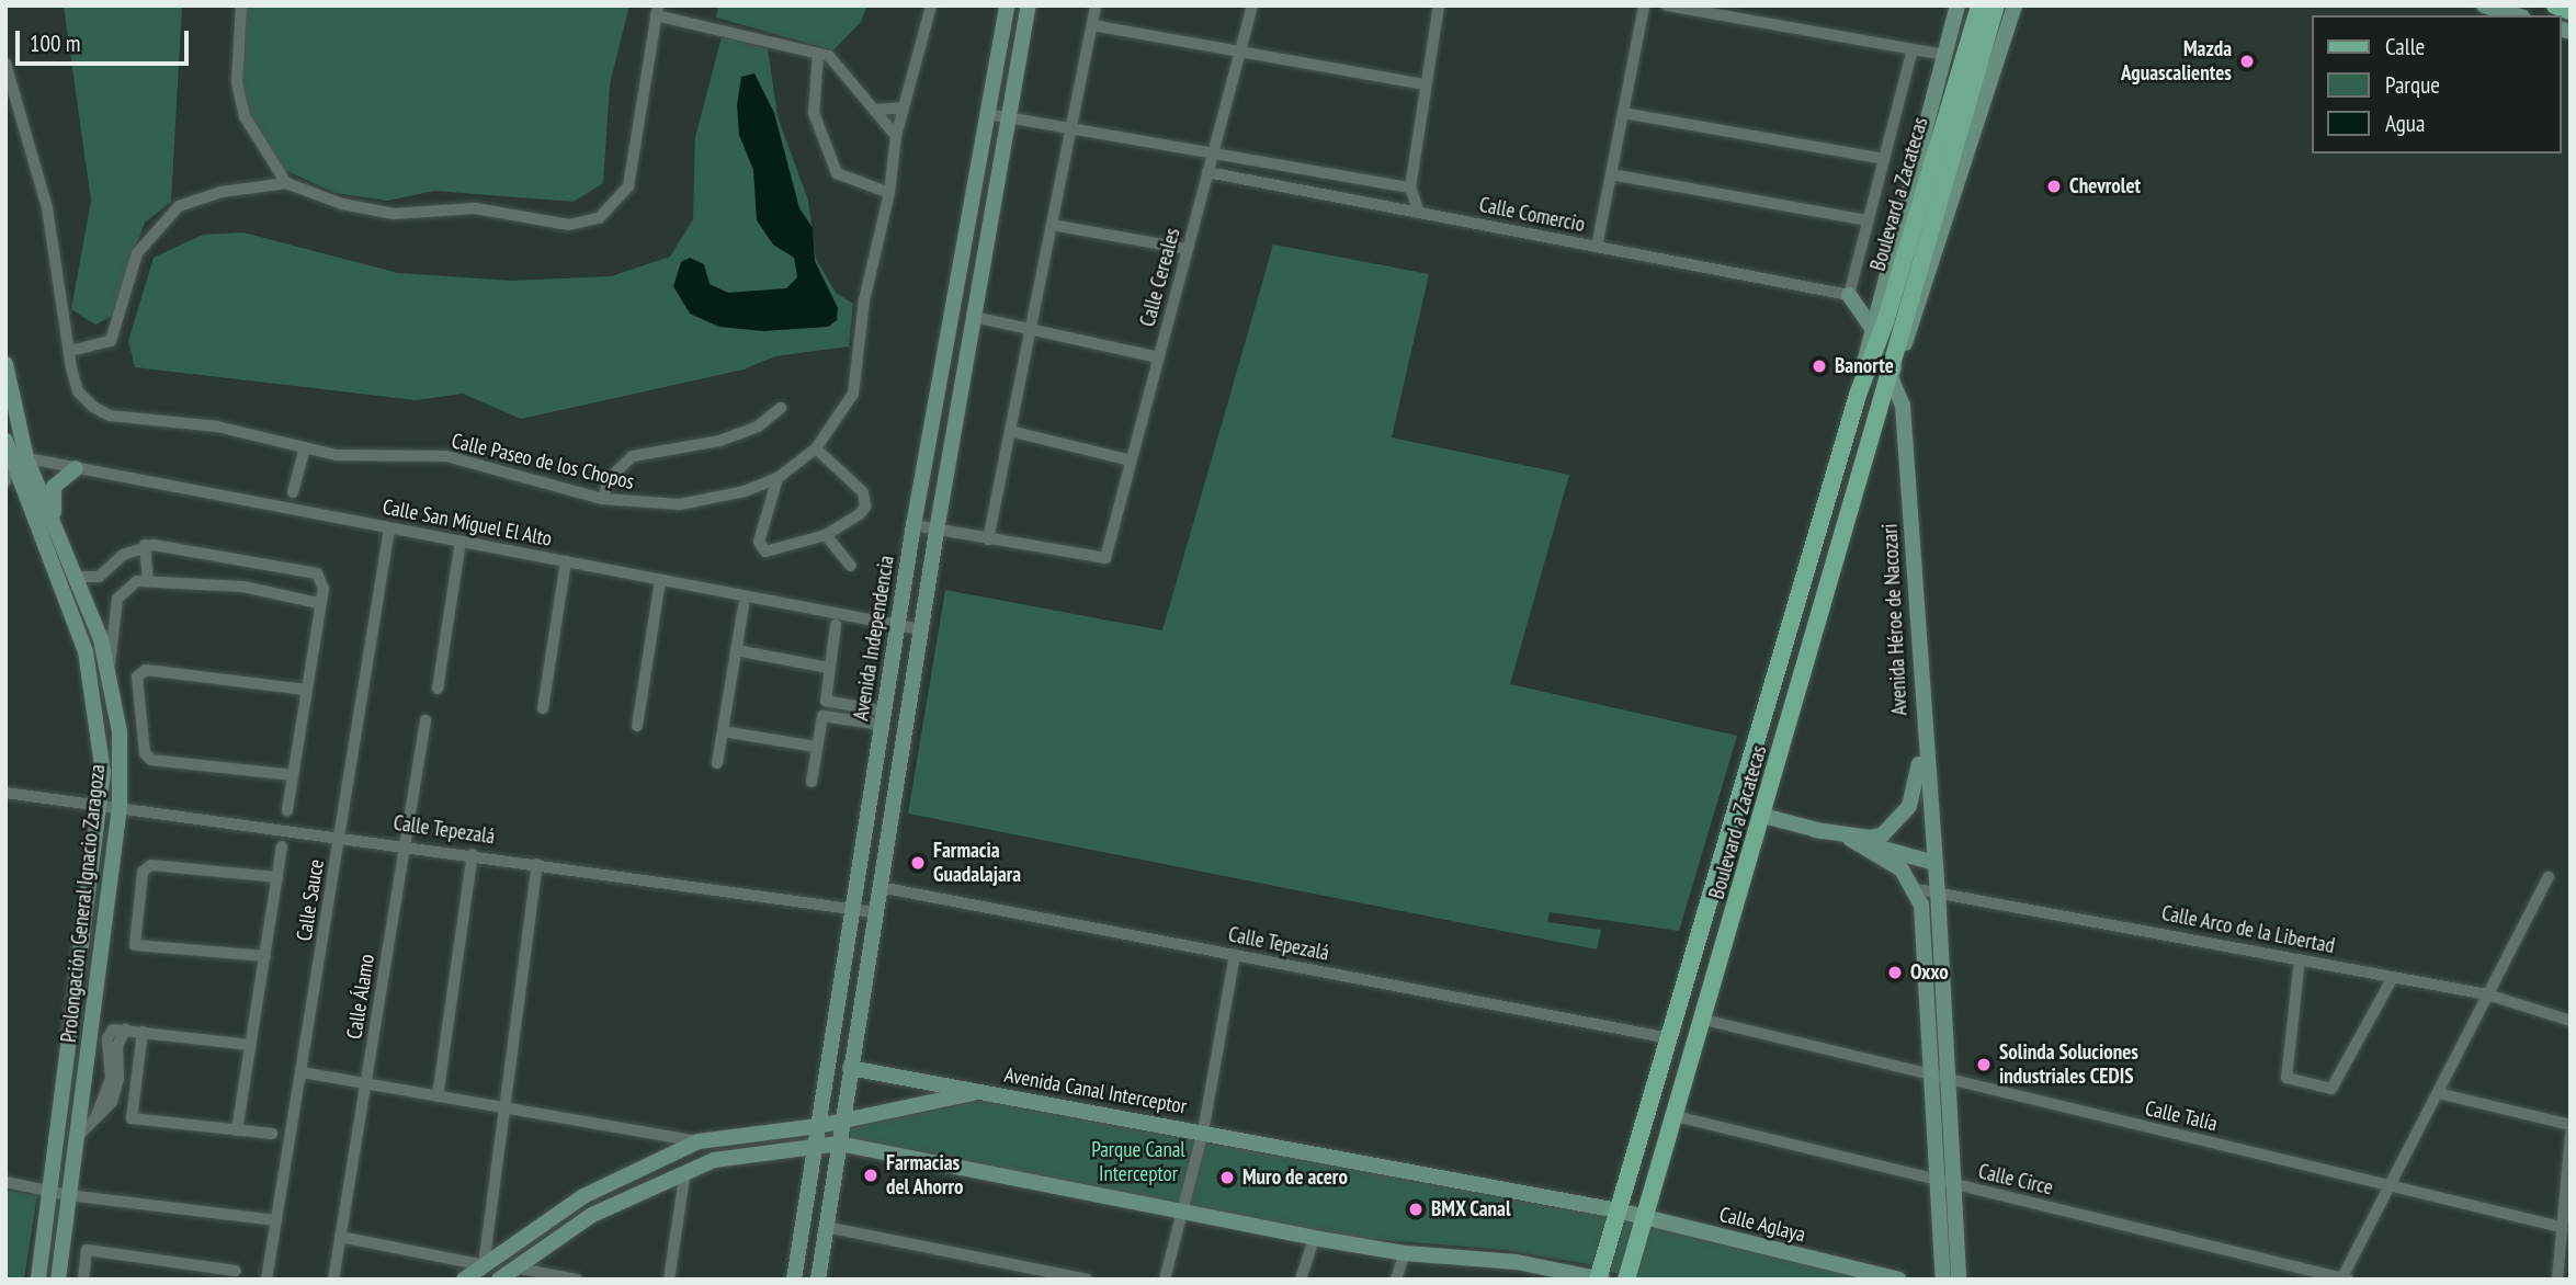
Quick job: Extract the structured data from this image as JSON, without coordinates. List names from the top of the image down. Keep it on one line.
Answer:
{"streets":{"main road":["Boulevard a Zacatecas","Avenida Héroe de Nacozari","Avenida Independencia","Prolongación General Ignacio Zaragoza","Avenida Canal Interceptor","Calle Aglaya"],"street":["Calle Comercio","Calle Cereales","Calle Paseo de los Chopos","Calle San Miguel El Alto","Calle Tepezalá","Calle Sauce","Calle Arco de la Libertad","Calle Álamo","Calle Talía","Calle Circe"]},"crossings":[["Boulevard a Zacatecas","Avenida Héroe de Nacozari"],["Boulevard a Zacatecas","Calle Tepezalá"],["Boulevard a Zacatecas","Avenida Canal Interceptor"],["Boulevard a Zacatecas","Calle Talía"],["Boulevard a Zacatecas","Calle Circe"],["Boulevard a Zacatecas","Calle Aglaya"],["Calle Comercio","Calle Cereales"],["Calle San Miguel El Alto","Avenida Independencia"],["Calle San Miguel El Alto","Calle Sauce"],["Calle San Miguel El Alto","Prolongación General Ignacio Zaragoza"],["Avenida Héroe de Nacozari","Calle Arco de la Libertad"],["Avenida Héroe de Nacozari","Calle Talía"],["Avenida Héroe de Nacozari","Calle Circe"],["Avenida Independencia","Calle Tepezalá"],["Avenida Independencia","Avenida Canal Interceptor"],["Calle Tepezalá","Calle Sauce"],["Calle Tepezalá","Prolongación General Ignacio Zaragoza"],["Calle Tepezalá","Calle Álamo"],["Avenida Canal Interceptor","Calle Aglaya"]],"parks":["Parque Canal Interceptor"],"places":["Mazda Aguascalientes","Chevrolet","Banorte","Farmacia Guadalajara","Oxxo","Solinda Soluciones industriales CEDIS","Farmacias del Ahorro","Muro de acero","BMX Canal"],"legend":["Calle","Parque","Agua"],"scale_bar":"100 m"}
